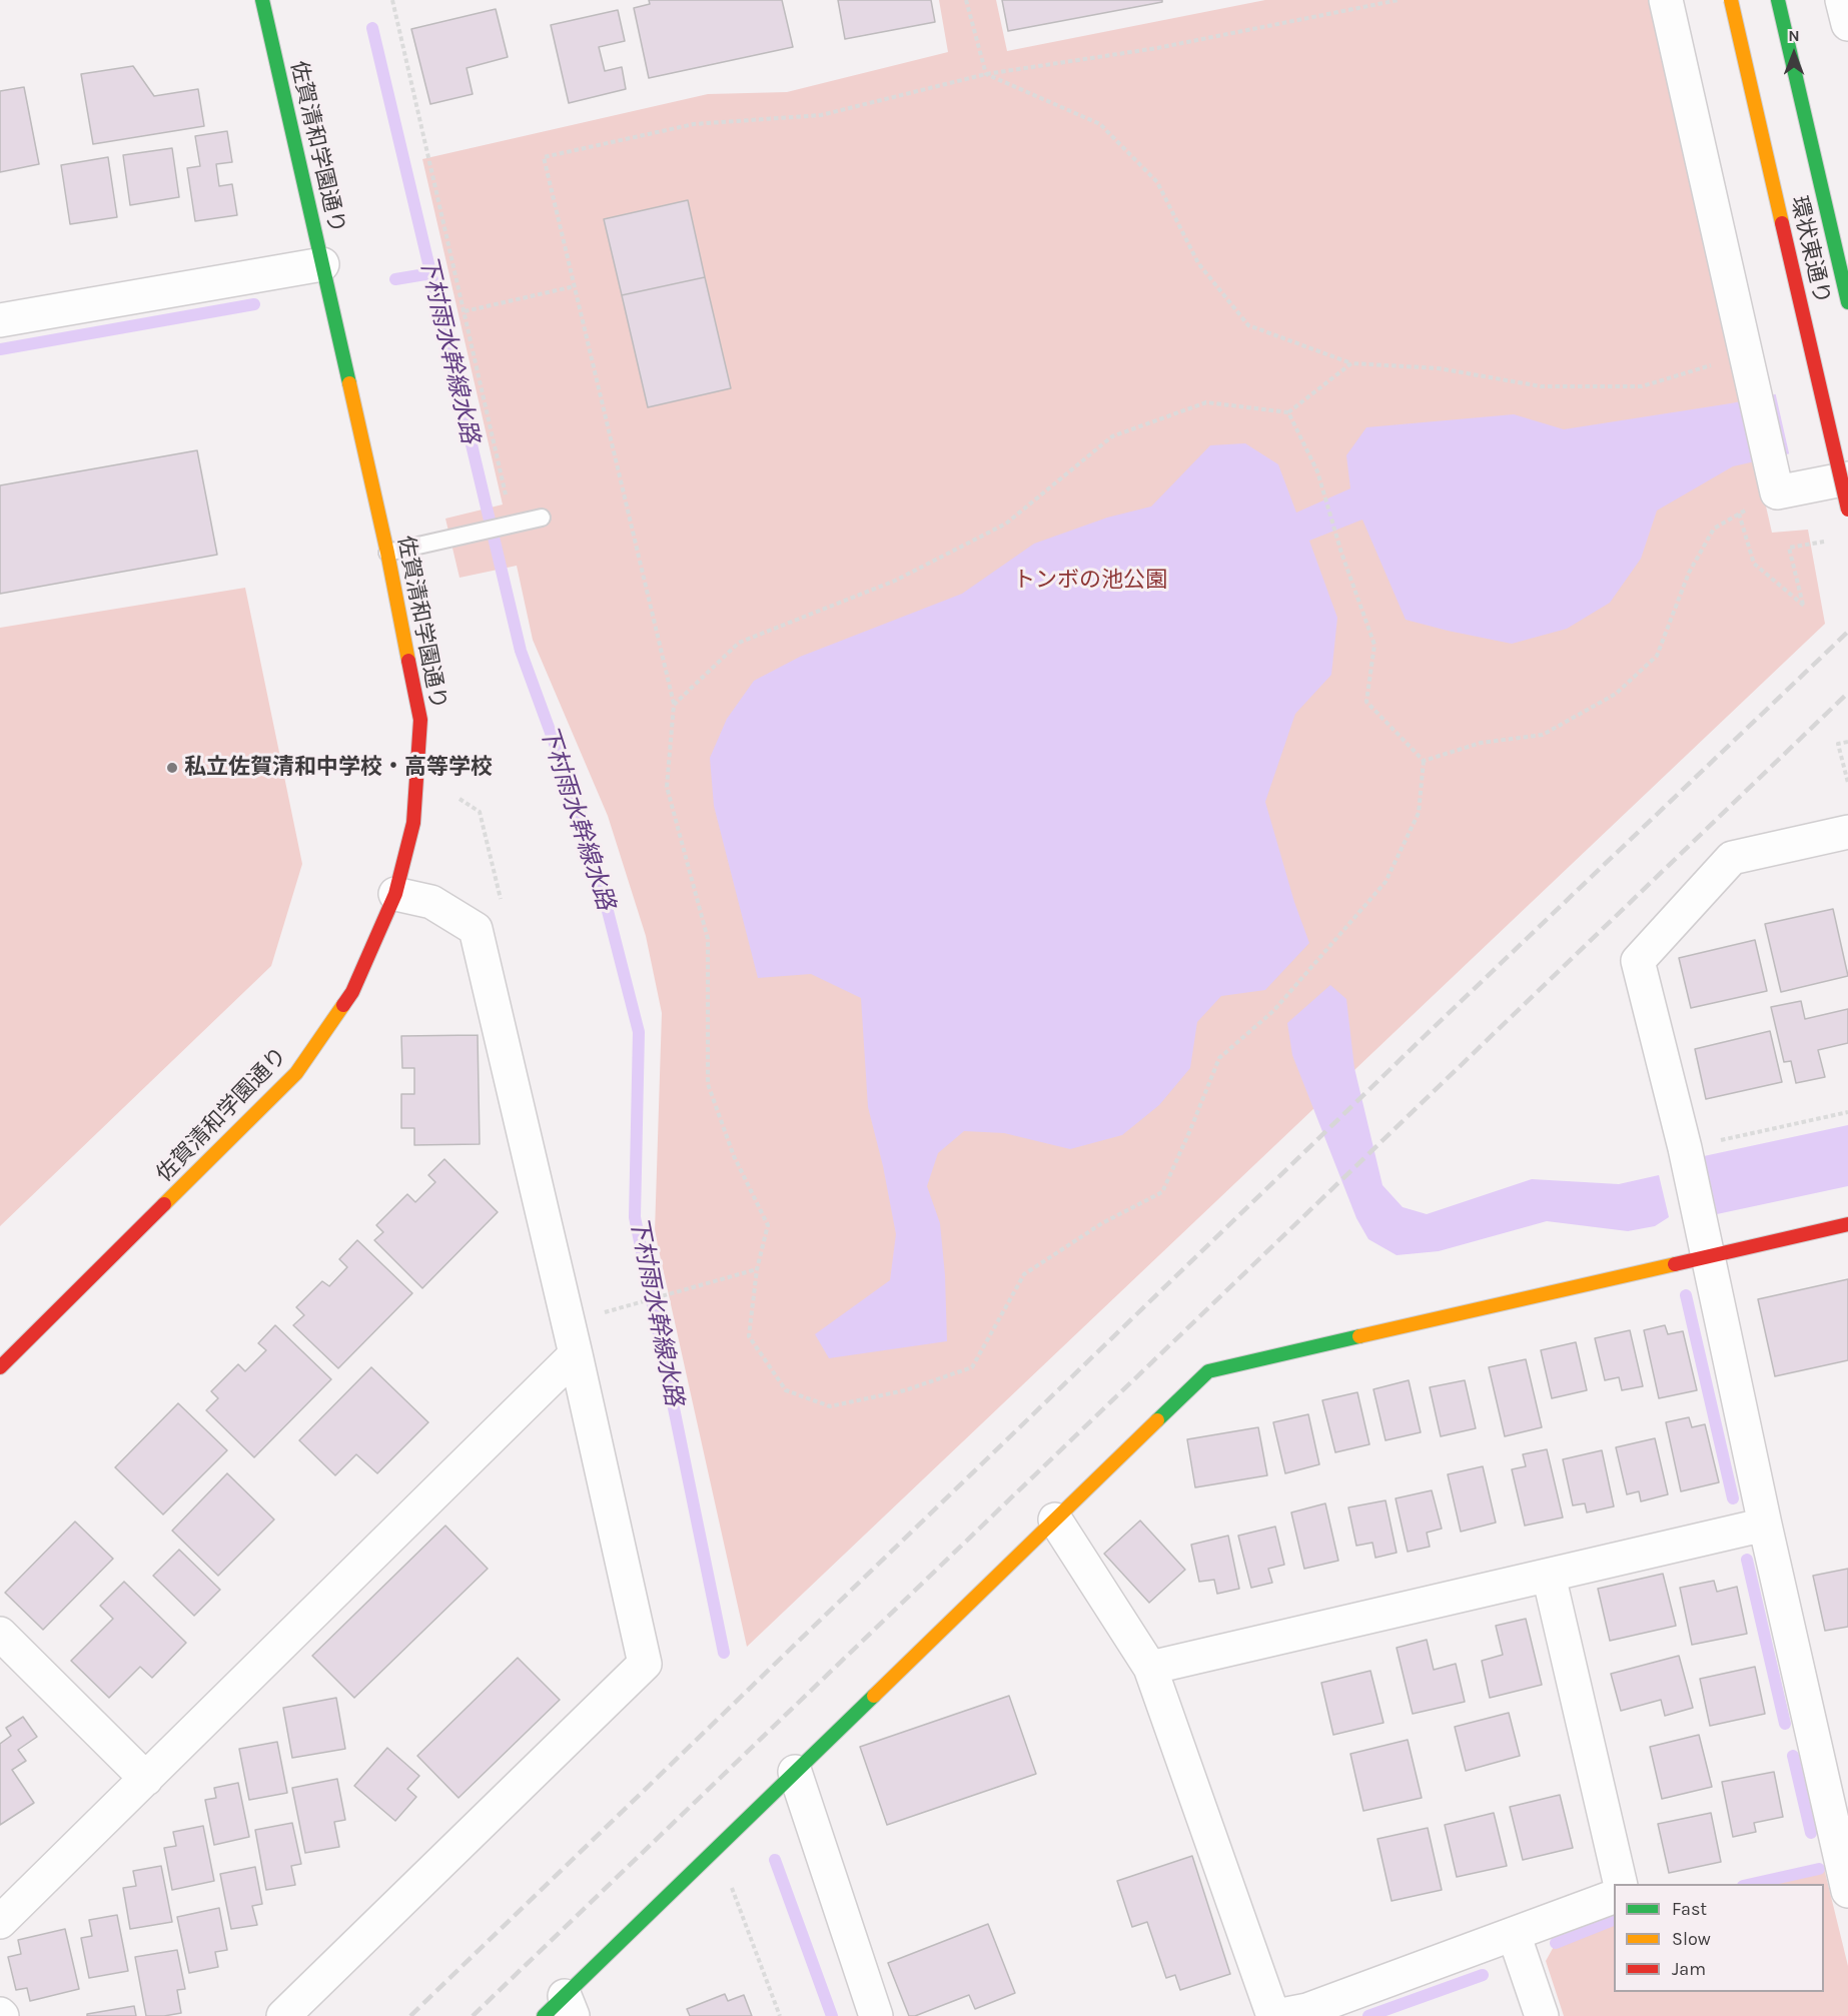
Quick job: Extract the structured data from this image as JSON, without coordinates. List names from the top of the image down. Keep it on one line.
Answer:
{"streets":{"street":["佐賀清和学園通り","環状東通り"]},"water":["下村雨水幹線水路"],"parks":["トンボの池公園"],"places":["私立佐賀清和中学校・高等学校"],"legend":["Fast","Slow","Jam"],"north":"top"}
